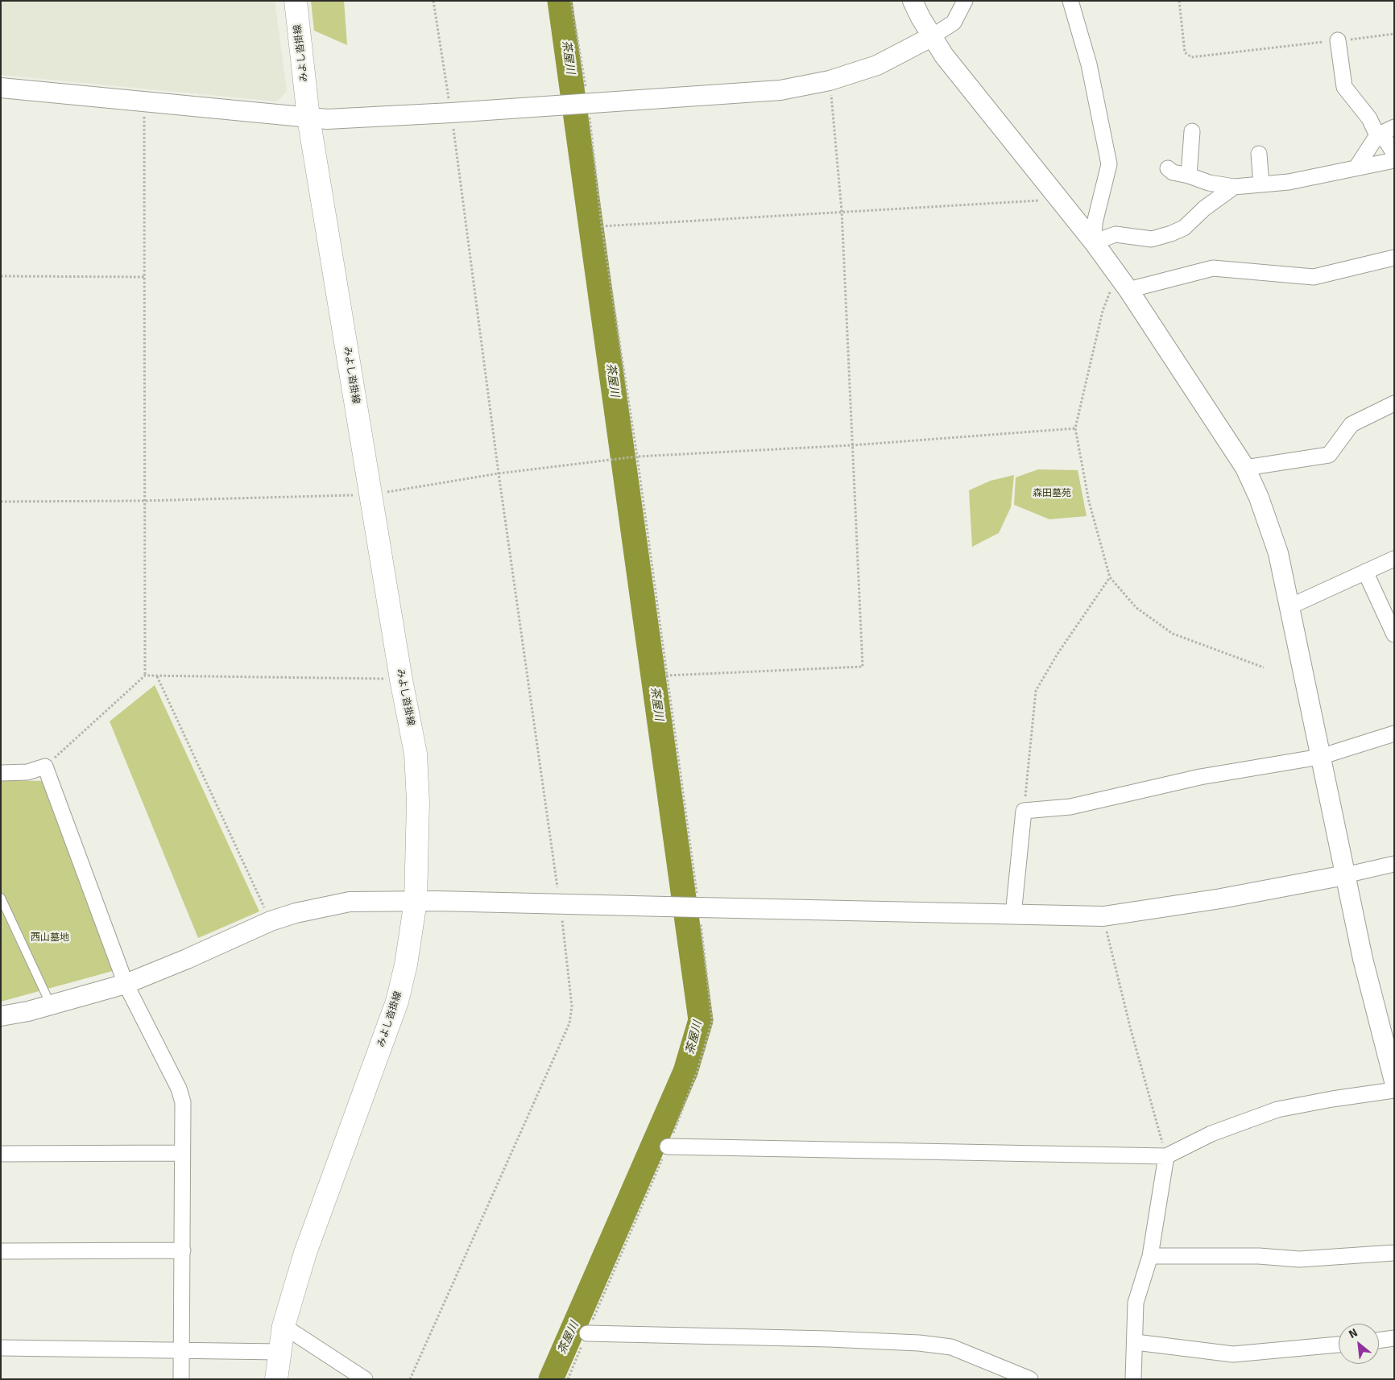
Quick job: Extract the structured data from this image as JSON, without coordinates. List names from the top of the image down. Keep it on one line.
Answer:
{"streets":{"main road":["みよし沓掛線"]},"water":["茶屋川"],"parks":["森田墓苑","西山墓地"],"north":"top left"}
